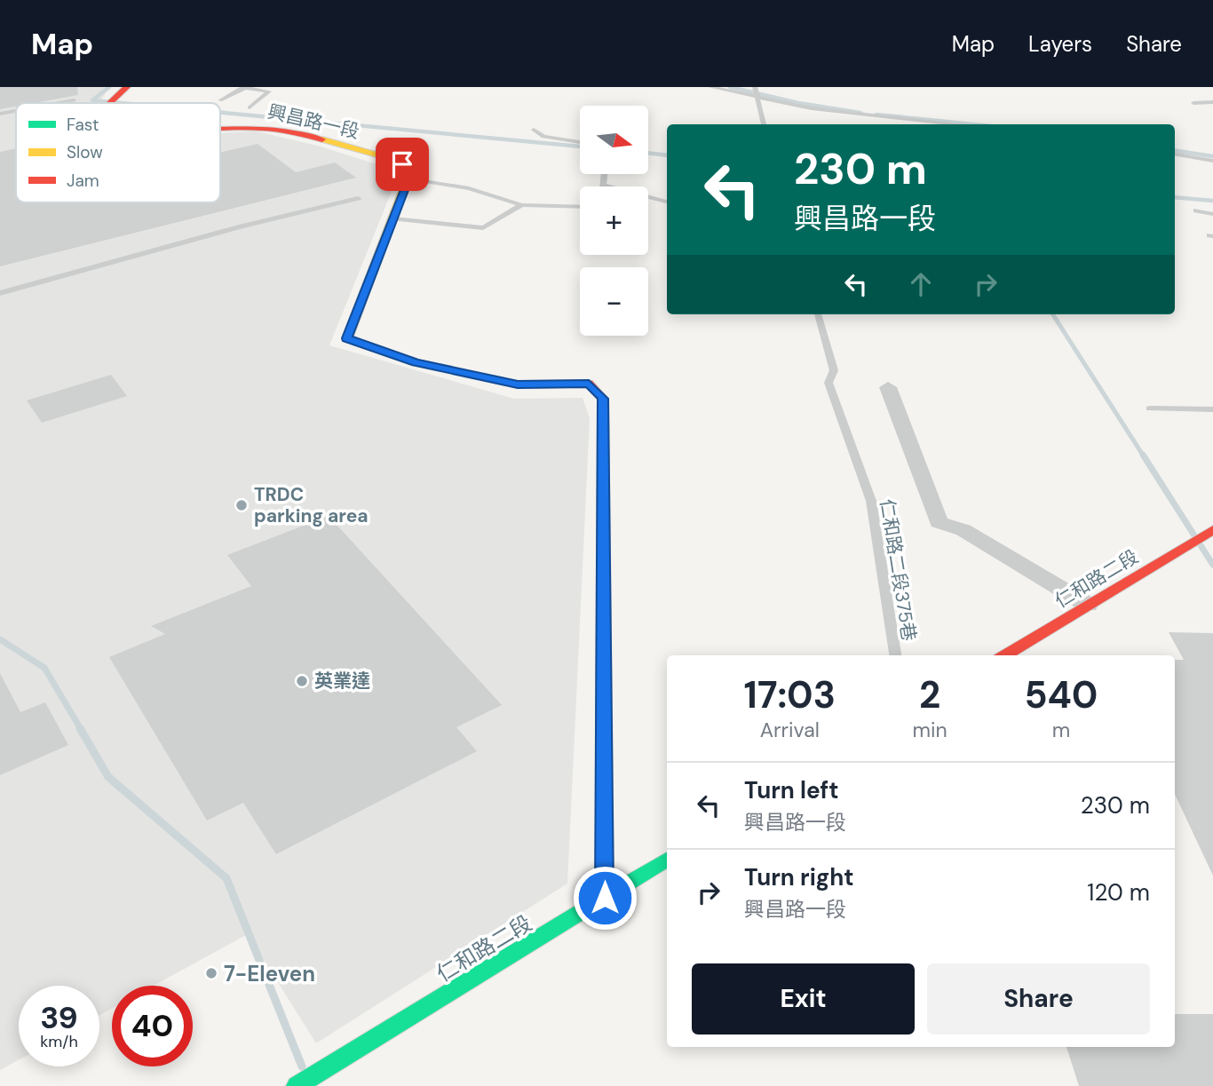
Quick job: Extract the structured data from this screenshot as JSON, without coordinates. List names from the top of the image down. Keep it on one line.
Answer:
{"streets":{"street":["興昌路一段","仁和路二段"],"lane":["仁和路二段375巷"]},"places":["TRDC parking area","英業達","7-Eleven"],"legend":["Fast","Slow","Jam"],"north":"right","page":{"header":"Map","nav":["Map","Layers","Share"],"map_buttons":["+","−"],"turn":["230 m","興昌路一段"],"eta":["17:03","Arrival","2","min","540","m"],"list":[{"name":"Turn left","note":"興昌路一段","value":"230 m"},{"name":"Turn right","note":"興昌路一段","value":"120 m"}],"buttons":["Exit","Share"],"speed":"39 km/h","limit":"40"}}
